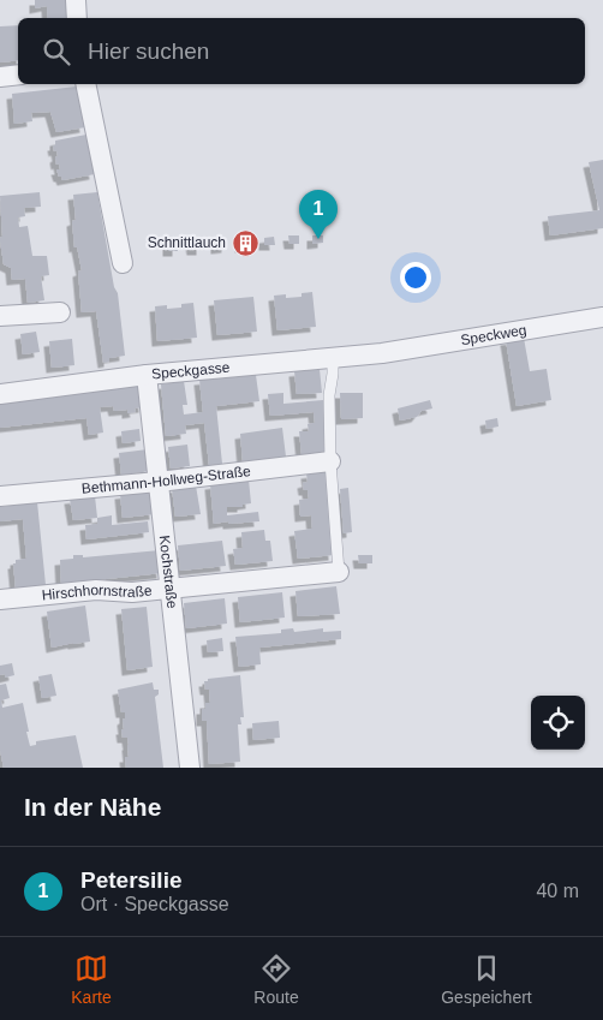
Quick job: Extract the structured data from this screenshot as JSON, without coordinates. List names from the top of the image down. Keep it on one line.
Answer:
{"streets":{"street":["Speckweg","Speckgasse","Bethmann-Hollweg-Straße","Kochstraße","Hirschhornstraße"]},"crossings":[["Speckweg","Speckgasse"],["Speckgasse","Kochstraße"],["Bethmann-Hollweg-Straße","Kochstraße"],["Kochstraße","Hirschhornstraße"]],"places":{"building":["Schnittlauch"]},"page":{"search":"Hier suchen","pins":"1","heading":"In der Nähe","list":[{"mark":"1","name":"Petersilie","note":"Ort · Speckgasse","value":"40 m"}],"nav":["Karte","Route","Gespeichert"]}}
